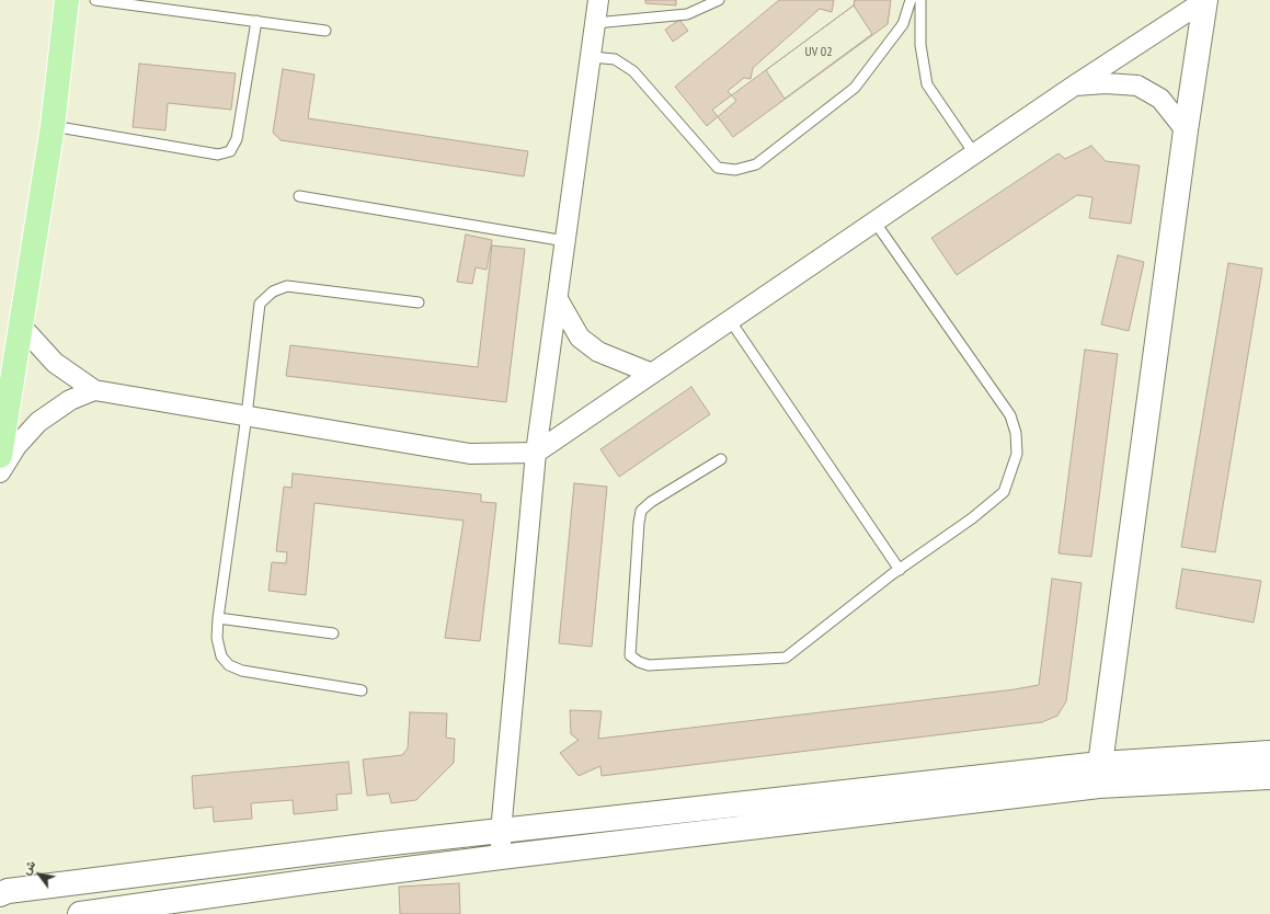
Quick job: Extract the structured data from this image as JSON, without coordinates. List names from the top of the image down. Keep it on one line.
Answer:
{"house_numbers":["UV 02"],"north":"top left"}
